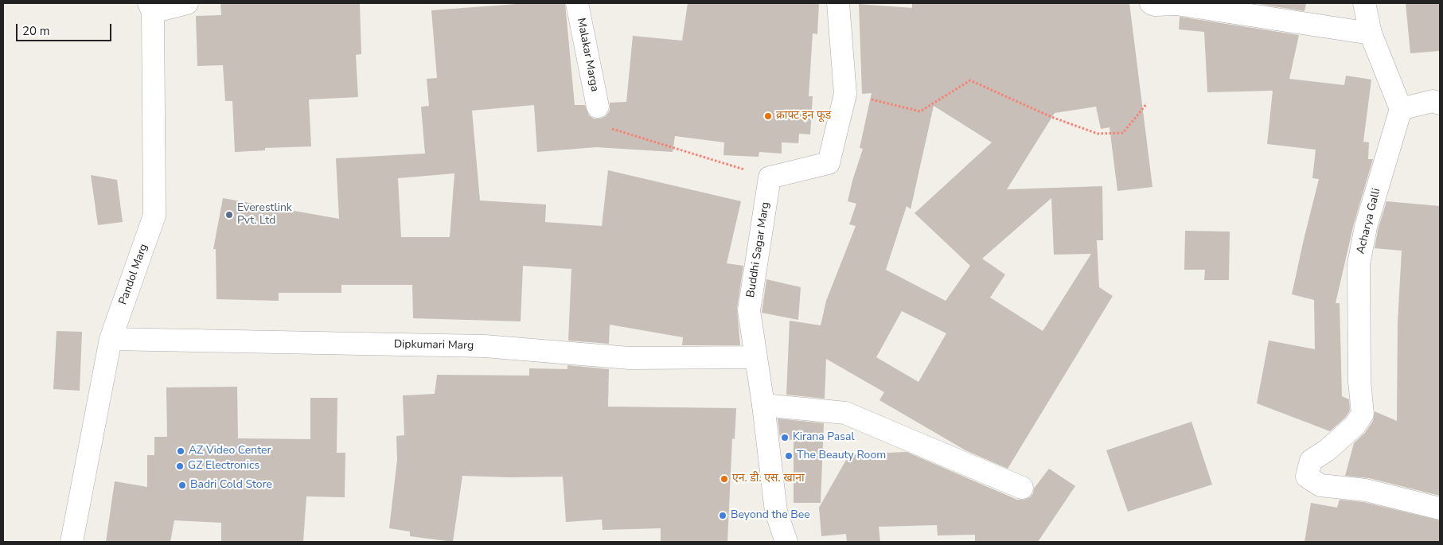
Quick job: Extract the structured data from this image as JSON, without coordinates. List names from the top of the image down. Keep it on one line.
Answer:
{"streets":{"street":["Malakar Marga","Acharya Galli","Buddhi Sagar Marg","Pandol Marg","Dipkumari Marg"]},"crossings":[["Buddhi Sagar Marg","Dipkumari Marg"],["Pandol Marg","Dipkumari Marg"]],"places":["क्राफ्ट इन फूड","Everestlink Pvt. Ltd","Kirana Pasal","AZ Video Center","The Beauty Room","GZ Electronics","एन. डी. एस. खाना","Badri Cold Store","Beyond the Bee"],"scale_bar":"20 m"}
